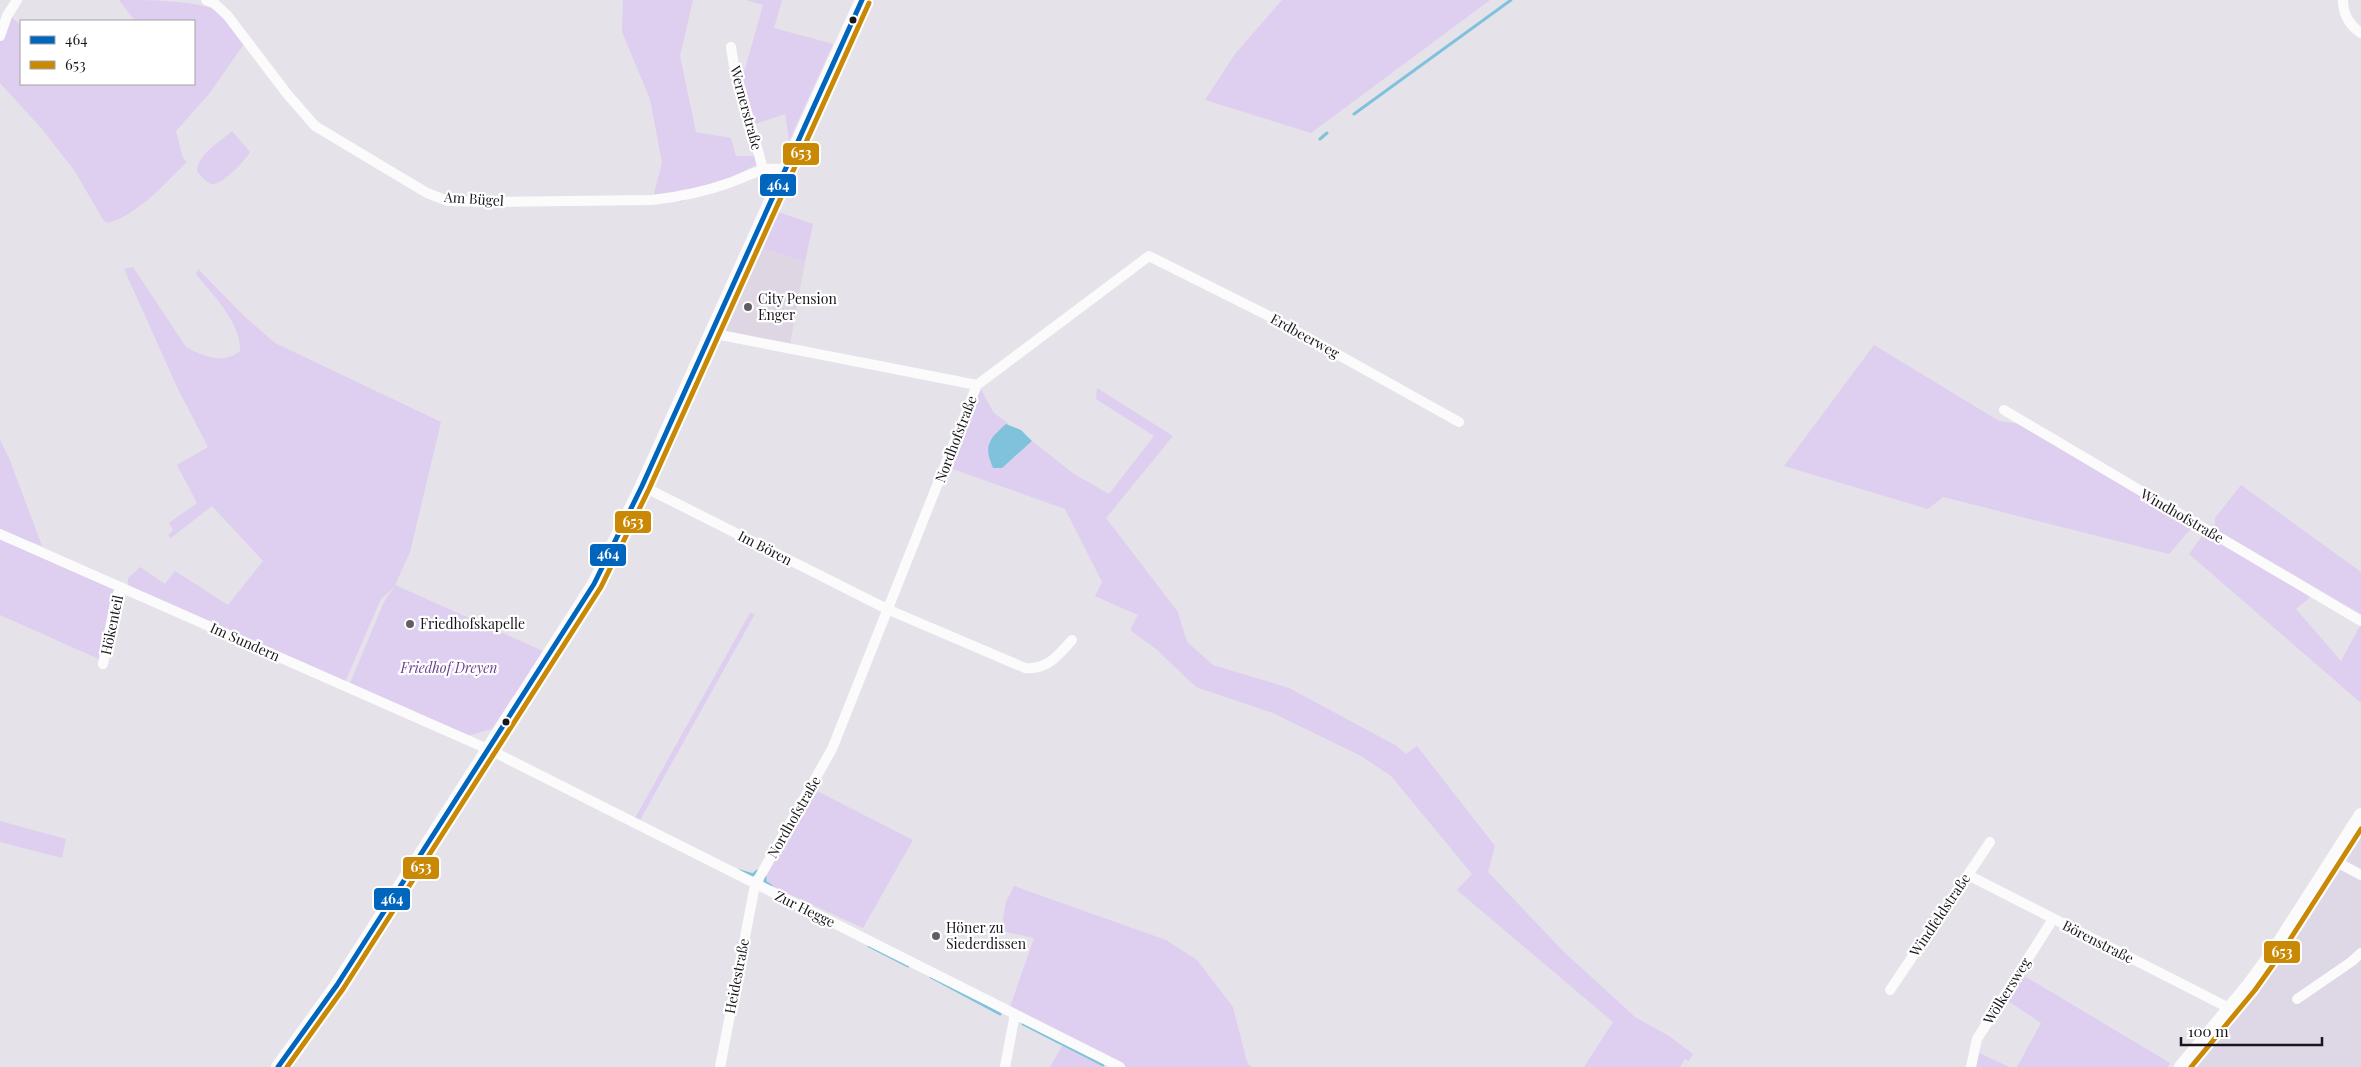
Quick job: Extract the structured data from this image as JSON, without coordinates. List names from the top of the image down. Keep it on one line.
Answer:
{"streets":{"street":["Wernerstraße","Am Bügel","Erdbeerweg","Nordhofstraße","Windhofstraße","Im Bören","Hökenteil","Im Sundern","Zur Hegge","Windfeldstraße","Börenstraße","Heidestraße","Wölkersweg"]},"crossings":[["Wernerstraße","Am Bügel"],["Erdbeerweg","Nordhofstraße"],["Nordhofstraße","Im Bören"],["Nordhofstraße","Zur Hegge"],["Nordhofstraße","Heidestraße"],["Hökenteil","Im Sundern"],["Im Sundern","Zur Hegge"],["Zur Hegge","Heidestraße"],["Windfeldstraße","Börenstraße"],["Börenstraße","Wölkersweg"]],"parks":["Friedhof Dreyen"],"places":["City Pension Enger","Friedhofskapelle","Höner zu Siederdissen"],"lines":["transit line 464","transit line 653"],"legend":["464","653"],"scale_bar":"100 m"}
